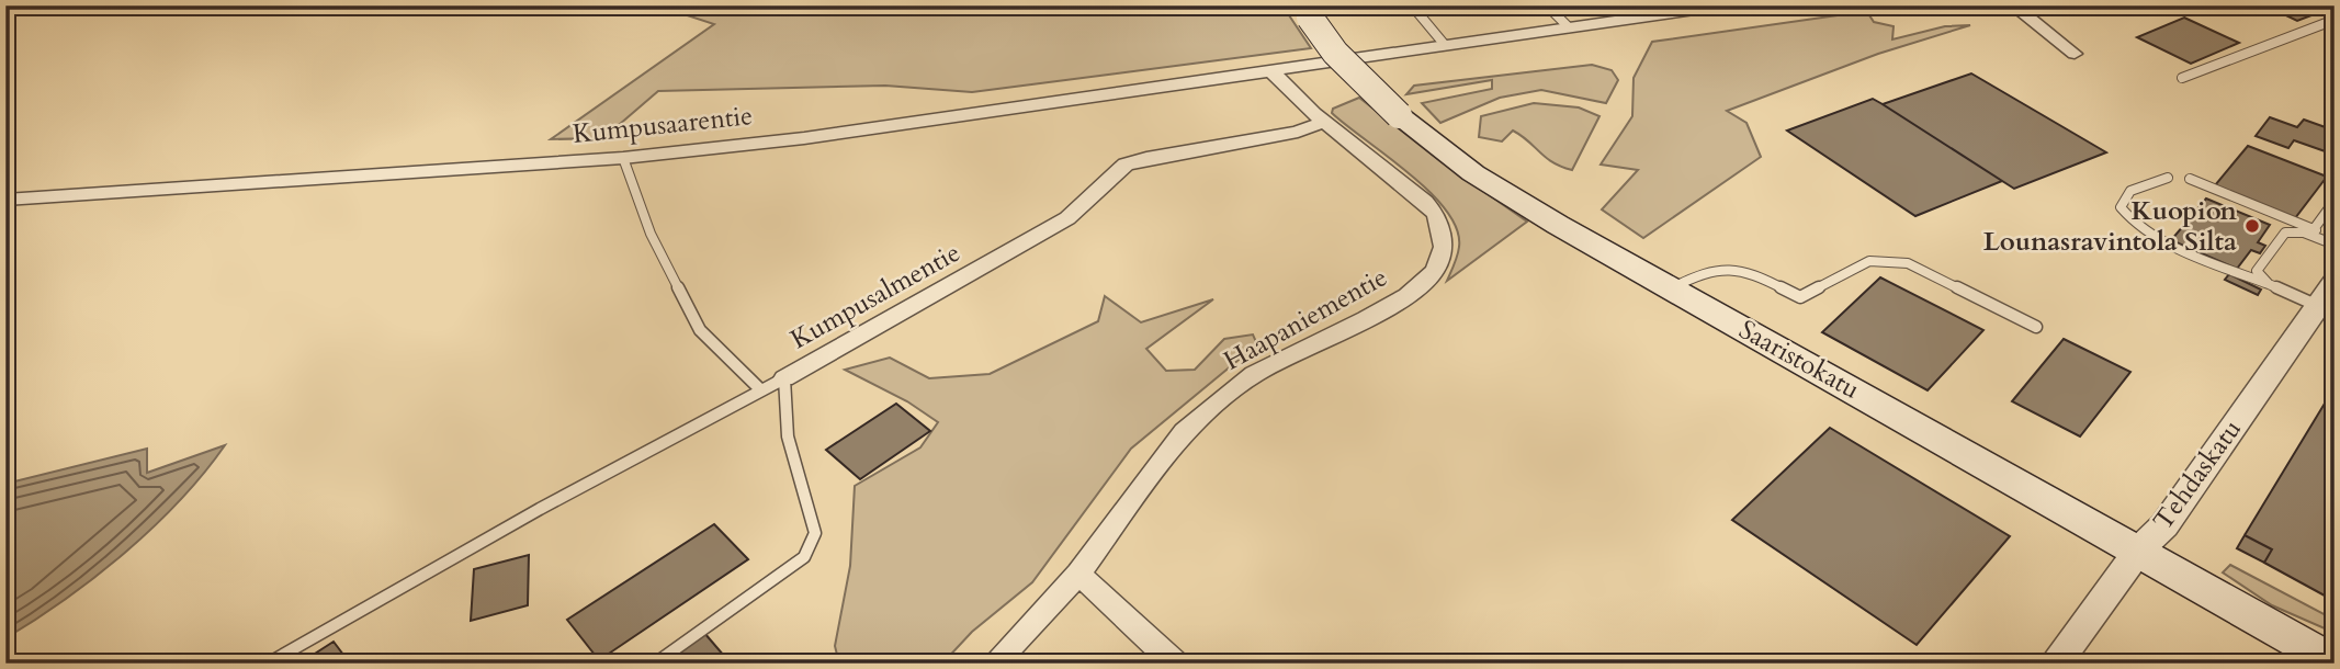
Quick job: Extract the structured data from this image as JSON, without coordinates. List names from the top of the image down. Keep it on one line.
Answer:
{"streets":{"main road":["Saaristokatu"],"street":["Kumpusaarentie","Kumpusalmentie","Haapaniementie","Tehdaskatu"]},"crossings":[["Kumpusaarentie","Haapaniementie"],["Kumpusalmentie","Haapaniementie"],["Saaristokatu","Tehdaskatu"]],"places":["Kuopion Lounasravintola Silta"]}
